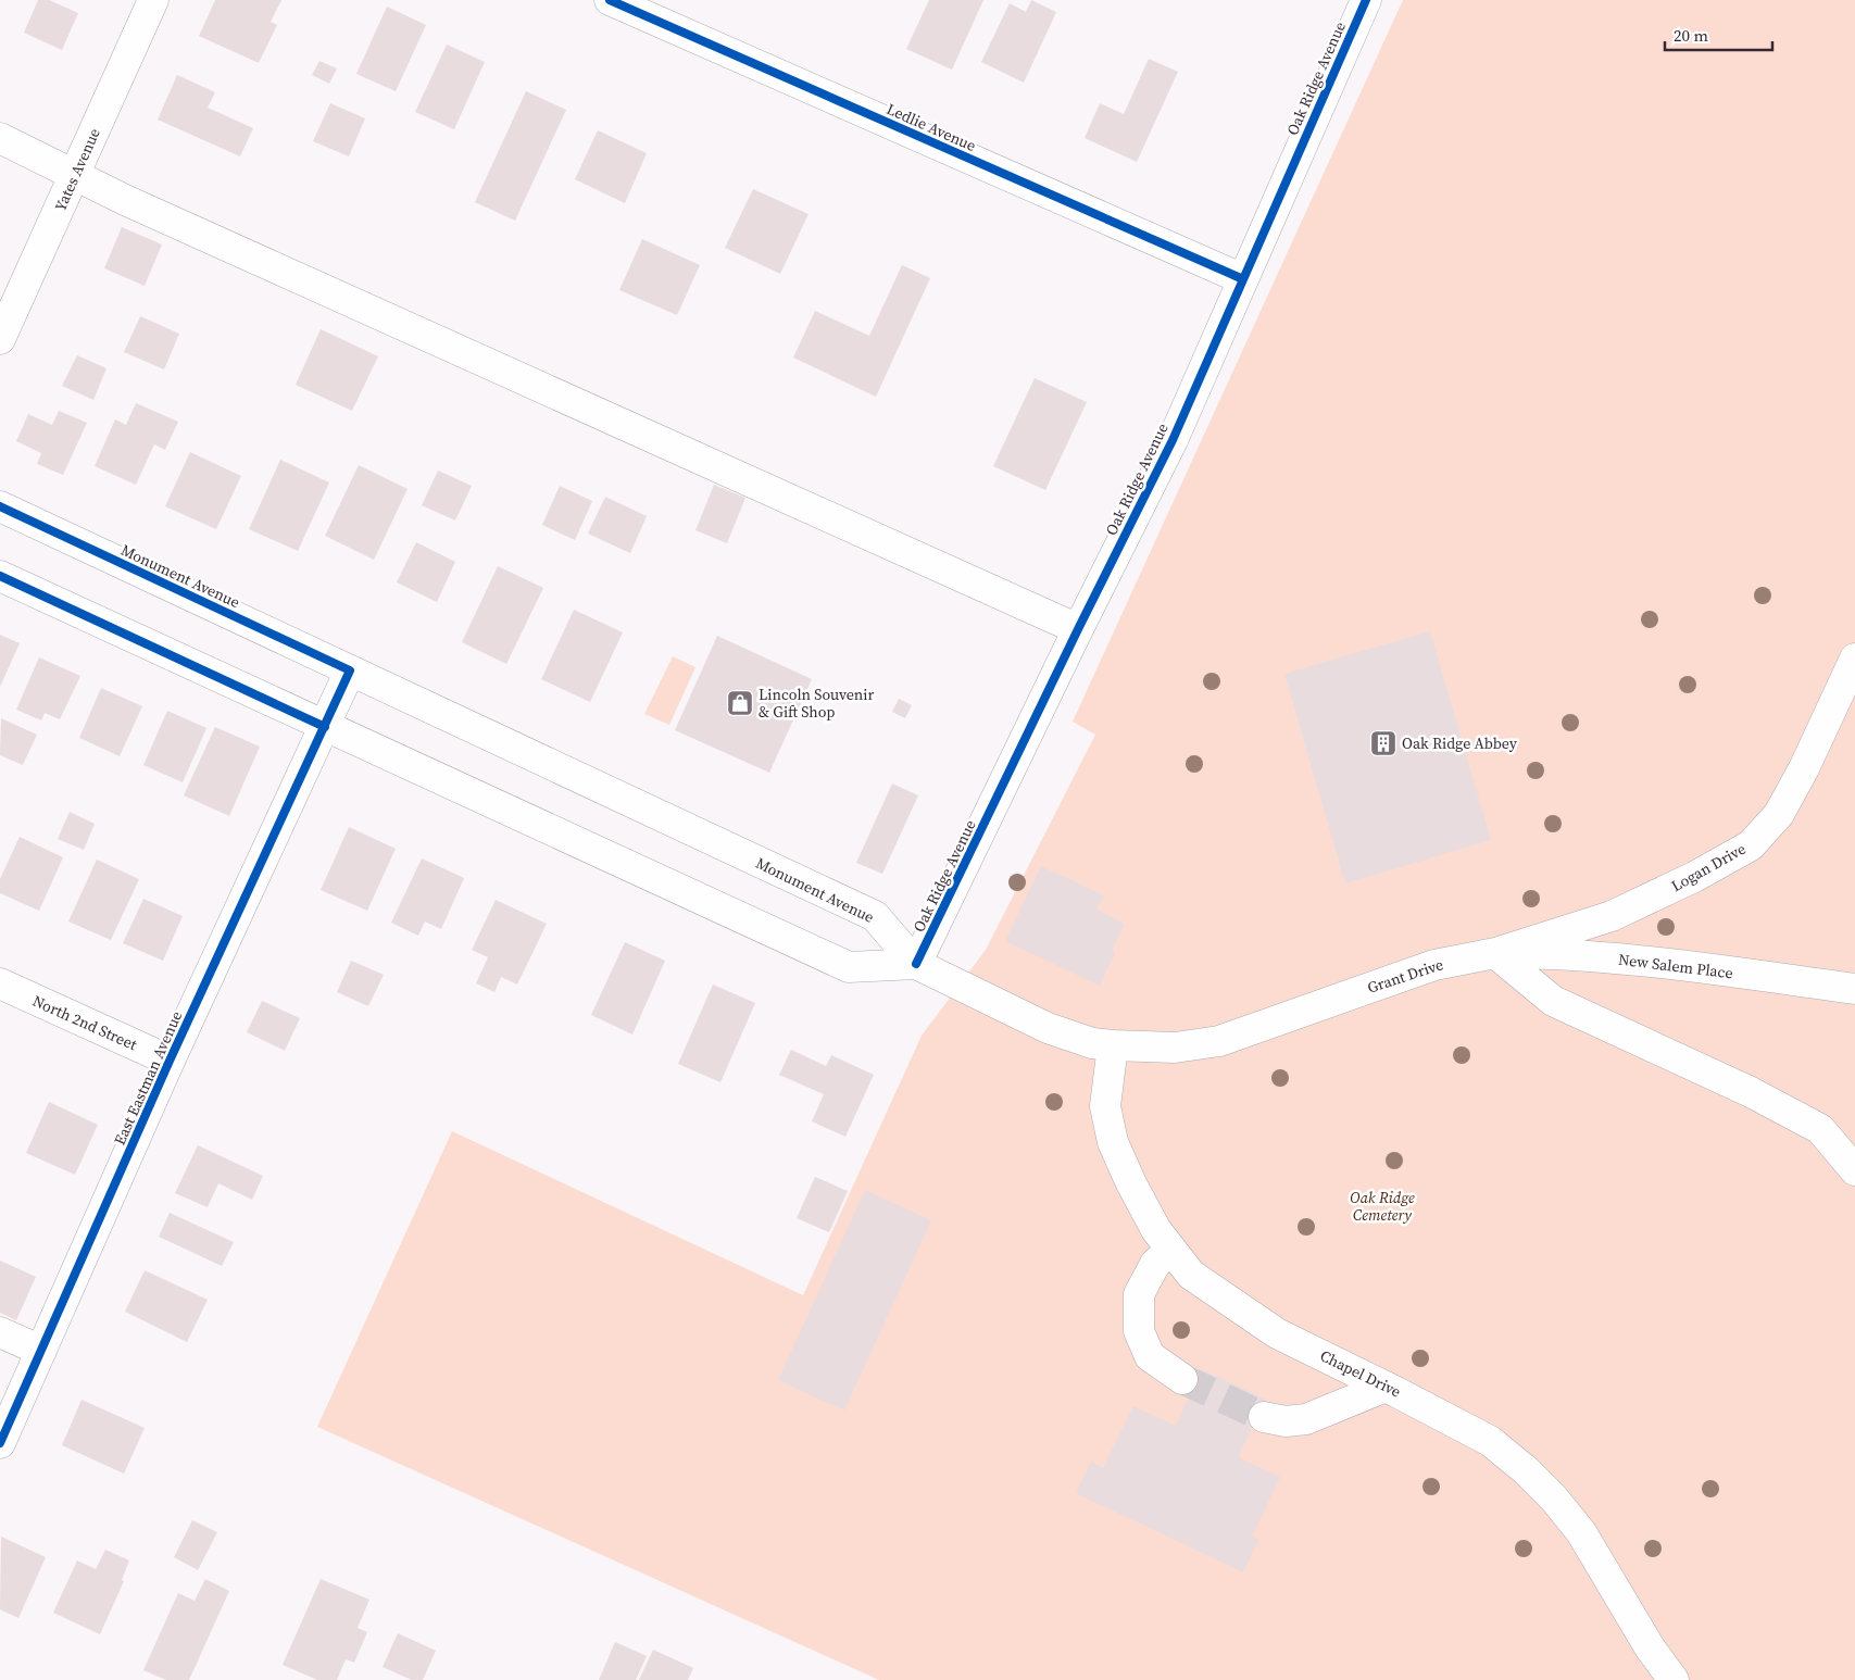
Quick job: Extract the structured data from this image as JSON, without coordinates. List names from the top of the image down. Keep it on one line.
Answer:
{"streets":{"street":["Oak Ridge Avenue","Ledlie Avenue","Yates Avenue","Monument Avenue","Logan Drive","New Salem Place","Grant Drive","North 2nd Street","East Eastman Avenue","Chapel Drive"]},"crossings":[["Oak Ridge Avenue","Ledlie Avenue"],["Oak Ridge Avenue","Monument Avenue"],["Oak Ridge Avenue","Grant Drive"],["Monument Avenue","Grant Drive"],["Monument Avenue","East Eastman Avenue"],["Logan Drive","New Salem Place"],["Logan Drive","Grant Drive"],["New Salem Place","Grant Drive"],["Grant Drive","Chapel Drive"],["North 2nd Street","East Eastman Avenue"]],"parks":["Oak Ridge Cemetery"],"places":{"shop":["Lincoln Souvenir & Gift Shop"],"building":["Oak Ridge Abbey"]},"scale_bar":"20 m"}
